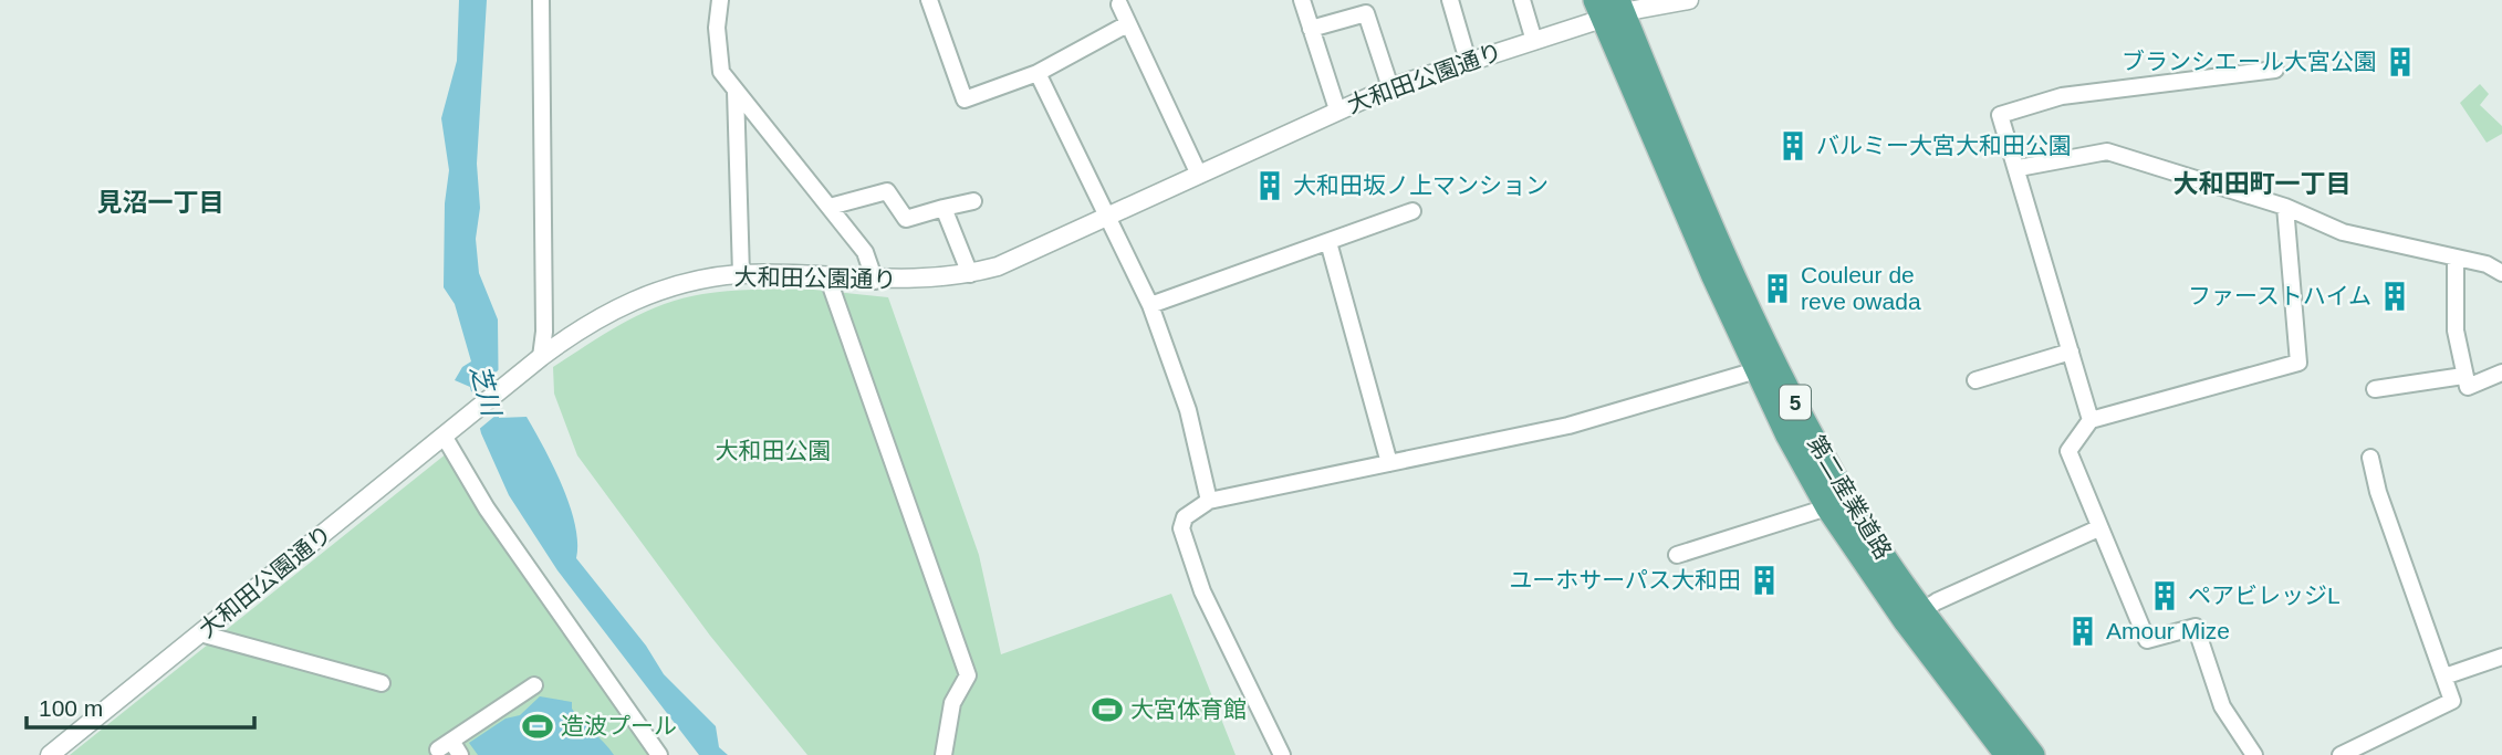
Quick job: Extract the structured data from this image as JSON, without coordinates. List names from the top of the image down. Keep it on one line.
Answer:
{"streets":{"main road":["5","第二産業道路"],"street":["大和田公園通り"]},"crossings":[["大和田公園通り","第二産業道路"]],"districts":["大和田町一丁目","見沼一丁目"],"water":["芝川"],"parks":["大和田公園"],"places":{"building":["ブランシエール大宮公園","バルミー大宮大和田公園","大和田坂ノ上マンション","Couleur de reve owada","ファーストハイム","ユーホサーパス大和田","ペアビレッジL","Amour Mize"],"sports":["大宮体育館","造波プール"]},"scale_bar":"100 m"}
